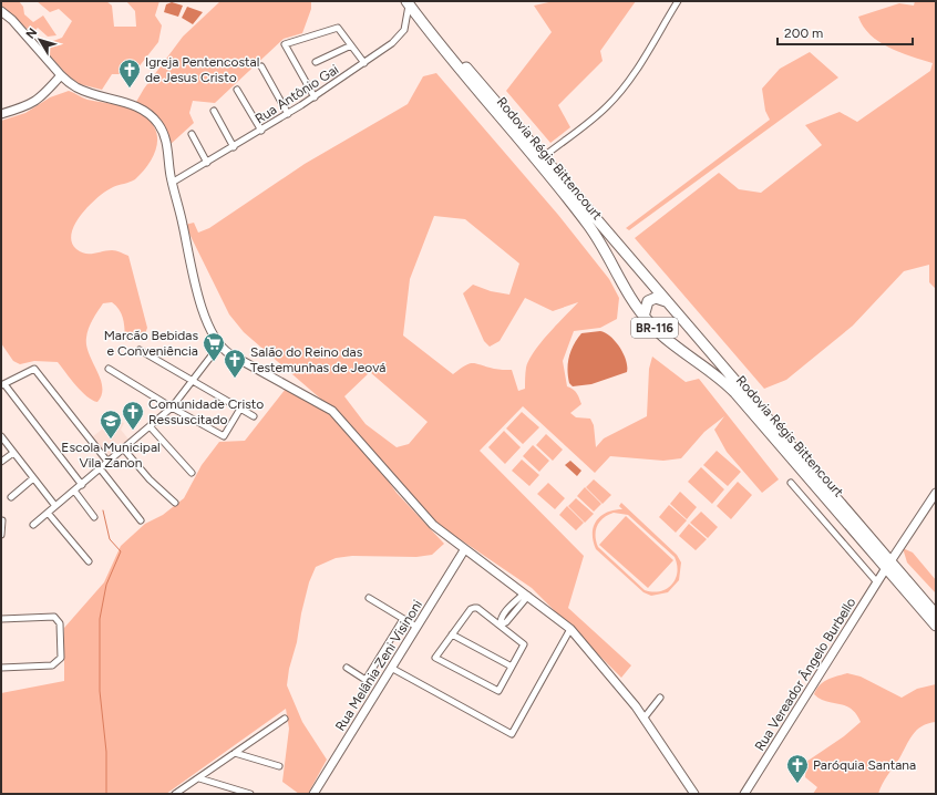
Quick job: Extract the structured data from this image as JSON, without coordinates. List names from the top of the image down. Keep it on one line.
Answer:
{"streets":{"highway":["Rodovia Régis Bittencourt","BR-116"],"main road":["Rua Melânia Zeni Visinoni","Rua Vereador Ângelo Burbello"],"street":["Rua Antônio Gai"]},"crossings":[["Rua Antônio Gai","Rodovia Régis Bittencourt"],["Rodovia Régis Bittencourt","Rua Vereador Ângelo Burbello"]],"places":{"church":["Igreja Pentencostal de Jesus Cristo","Salão do Reino das Testemunhas de Jeová","Comunidade Cristo Ressuscitado","Paróquia Santana"],"supermarket":["Marcão Bebidas e Conveniência"],"school or university":["Escola Municipal Vila Zanon"]},"scale_bar":"200 m","north":"top left"}
